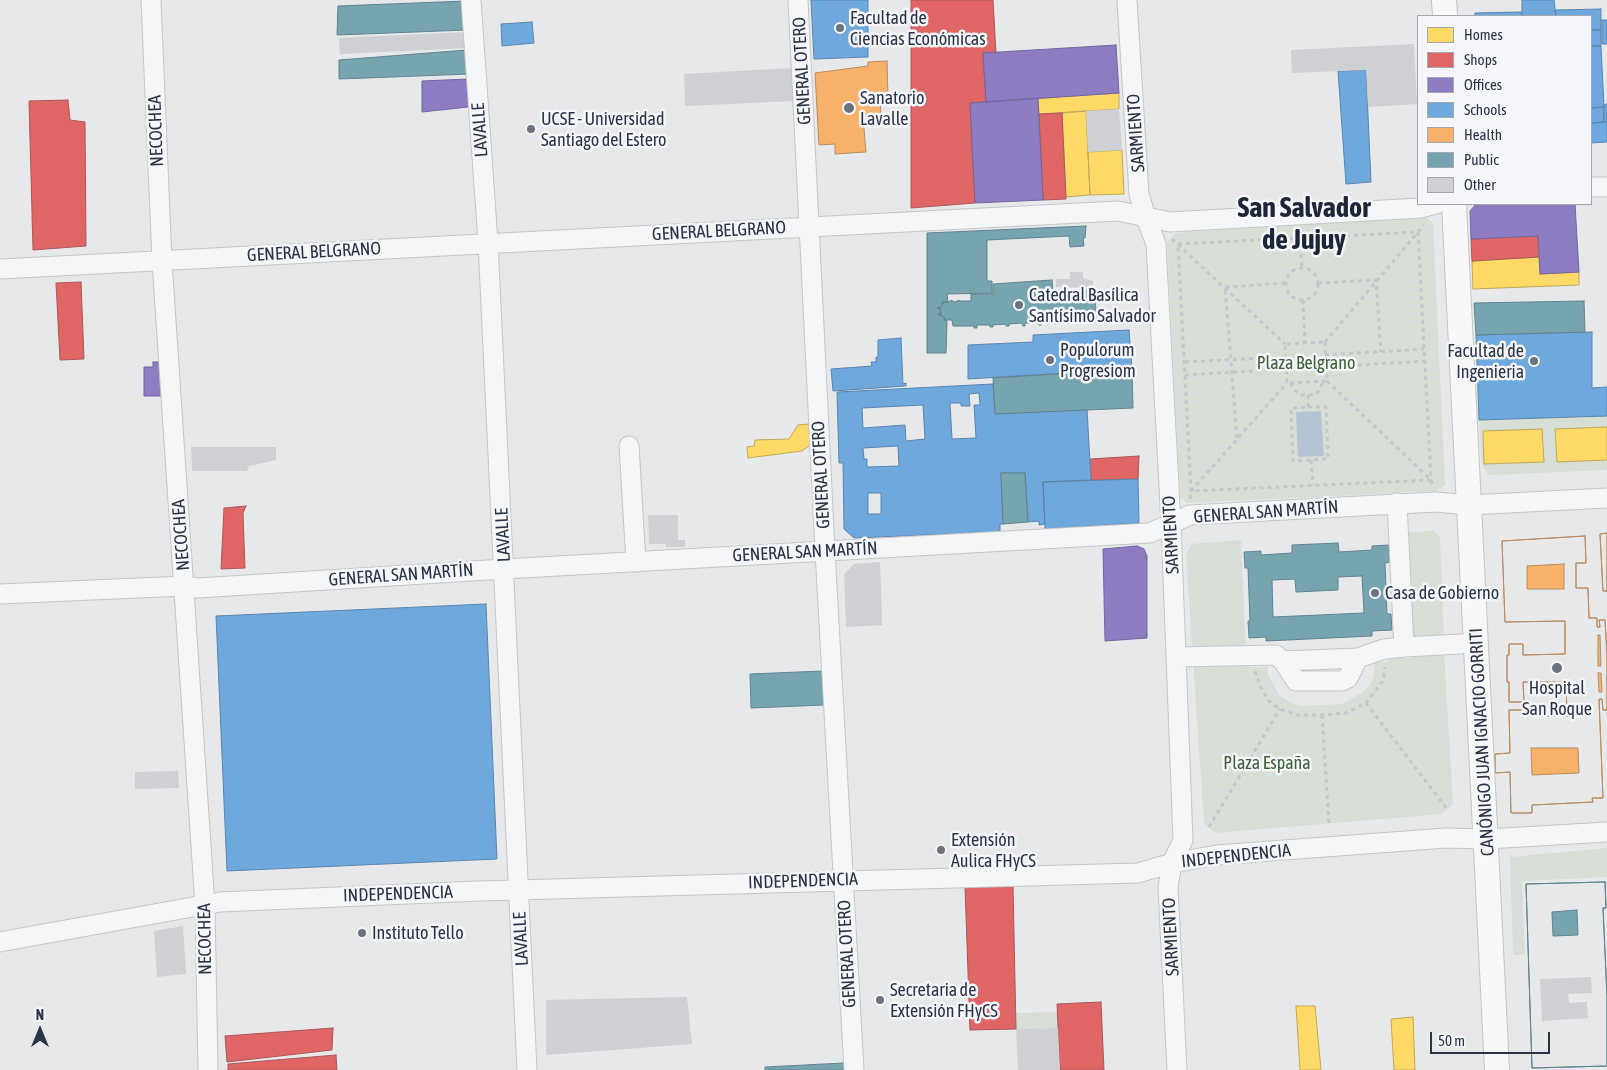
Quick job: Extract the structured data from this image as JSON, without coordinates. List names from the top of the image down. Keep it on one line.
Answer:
{"streets":{"main road":["CANÓNIGO JUAN IGNACIO GORRITI"],"street":["GENERAL OTERO","LAVALLE","NECOCHEA","SARMIENTO","GENERAL BELGRANO","GENERAL SAN MARTÍN","INDEPENDENCIA"]},"crossings":[["GENERAL OTERO","GENERAL BELGRANO"],["GENERAL OTERO","GENERAL SAN MARTÍN"],["GENERAL OTERO","INDEPENDENCIA"],["LAVALLE","GENERAL BELGRANO"],["LAVALLE","GENERAL SAN MARTÍN"],["LAVALLE","INDEPENDENCIA"],["NECOCHEA","GENERAL BELGRANO"],["NECOCHEA","GENERAL SAN MARTÍN"],["NECOCHEA","INDEPENDENCIA"],["SARMIENTO","GENERAL BELGRANO"],["SARMIENTO","GENERAL SAN MARTÍN"],["SARMIENTO","INDEPENDENCIA"],["GENERAL BELGRANO","CANÓNIGO JUAN IGNACIO GORRITI"],["GENERAL SAN MARTÍN","CANÓNIGO JUAN IGNACIO GORRITI"],["CANÓNIGO JUAN IGNACIO GORRITI","INDEPENDENCIA"]],"districts":["San Salvador de Jujuy"],"parks":["Plaza Belgrano","Plaza España"],"places":["Facultad de Ciencias Económicas","Sanatorio Lavalle","UCSE - Universidad Santiago del Estero","Catedral Basílica Santísimo Salvador","Populorum Progresiom","Facultad de Ingenieria","Casa de Gobierno","Hospital San Roque","Extensión Aulica FHyCS","Instituto Tello","Secretaria de Extensión FHyCS"],"legend":["Homes","Shops","Offices","Schools","Health","Public","Other"],"scale_bar":"50 m","north":"top"}
